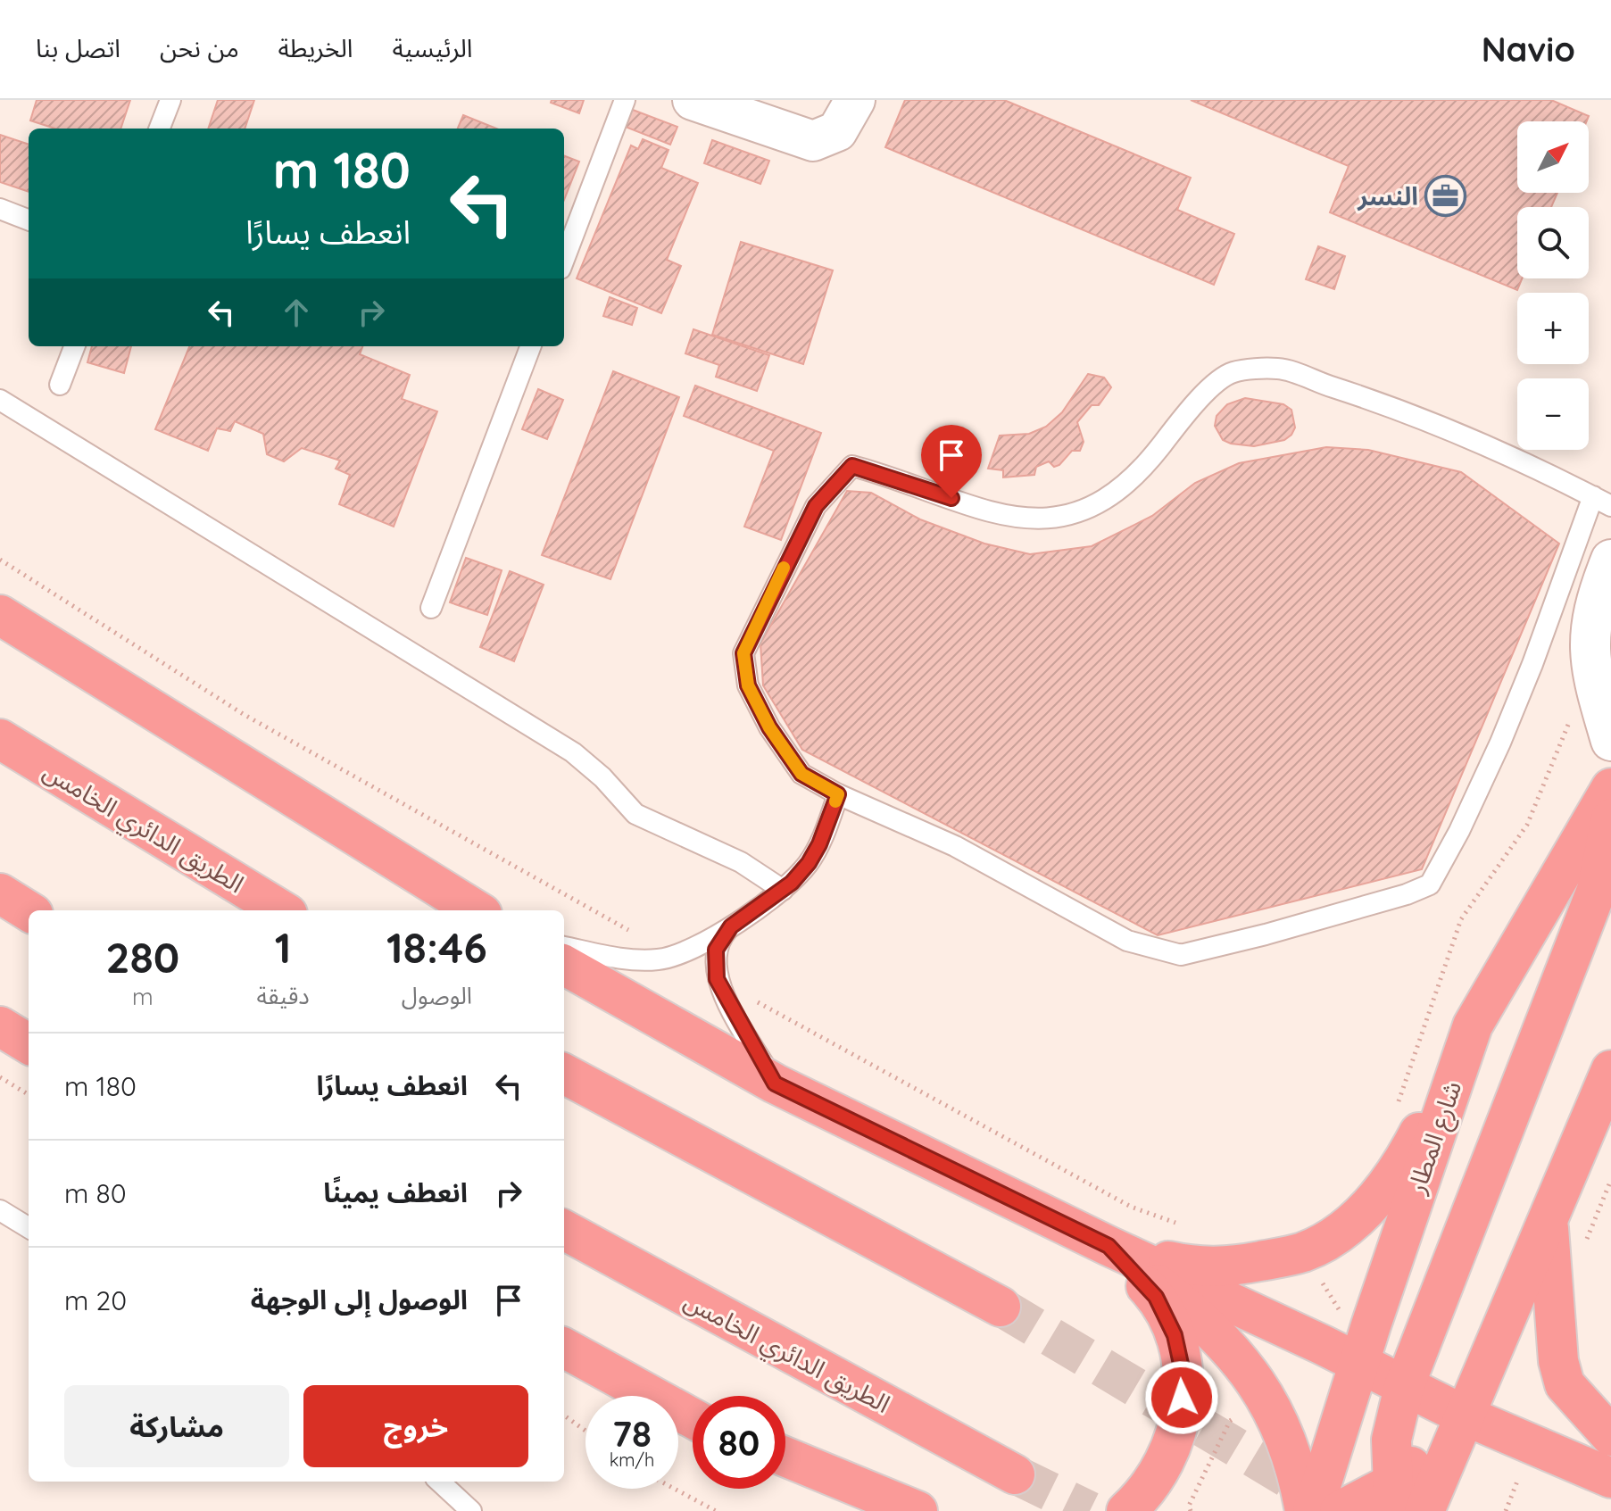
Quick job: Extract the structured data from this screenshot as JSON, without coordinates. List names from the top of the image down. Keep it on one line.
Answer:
{"streets":{"highway":["الطريق الدائري الخامس","شارع المطار"]},"places":{"office":["النسر"]},"north":"top right","page":{"header":"Navio","nav":["الرئيسية","الخريطة","من نحن","اتصل بنا"],"map_buttons":["+","−"],"turn":["180 m","انعطف يسارًا"],"eta":["18:46","الوصول","1","دقيقة","280","m"],"list":[{"name":"انعطف يسارًا","value":"180 m"},{"name":"انعطف يمينًا","value":"80 m"},{"name":"الوصول إلى الوجهة","value":"20 m"}],"buttons":["خروج","مشاركة"],"speed":"78 km/h","limit":"80"}}
